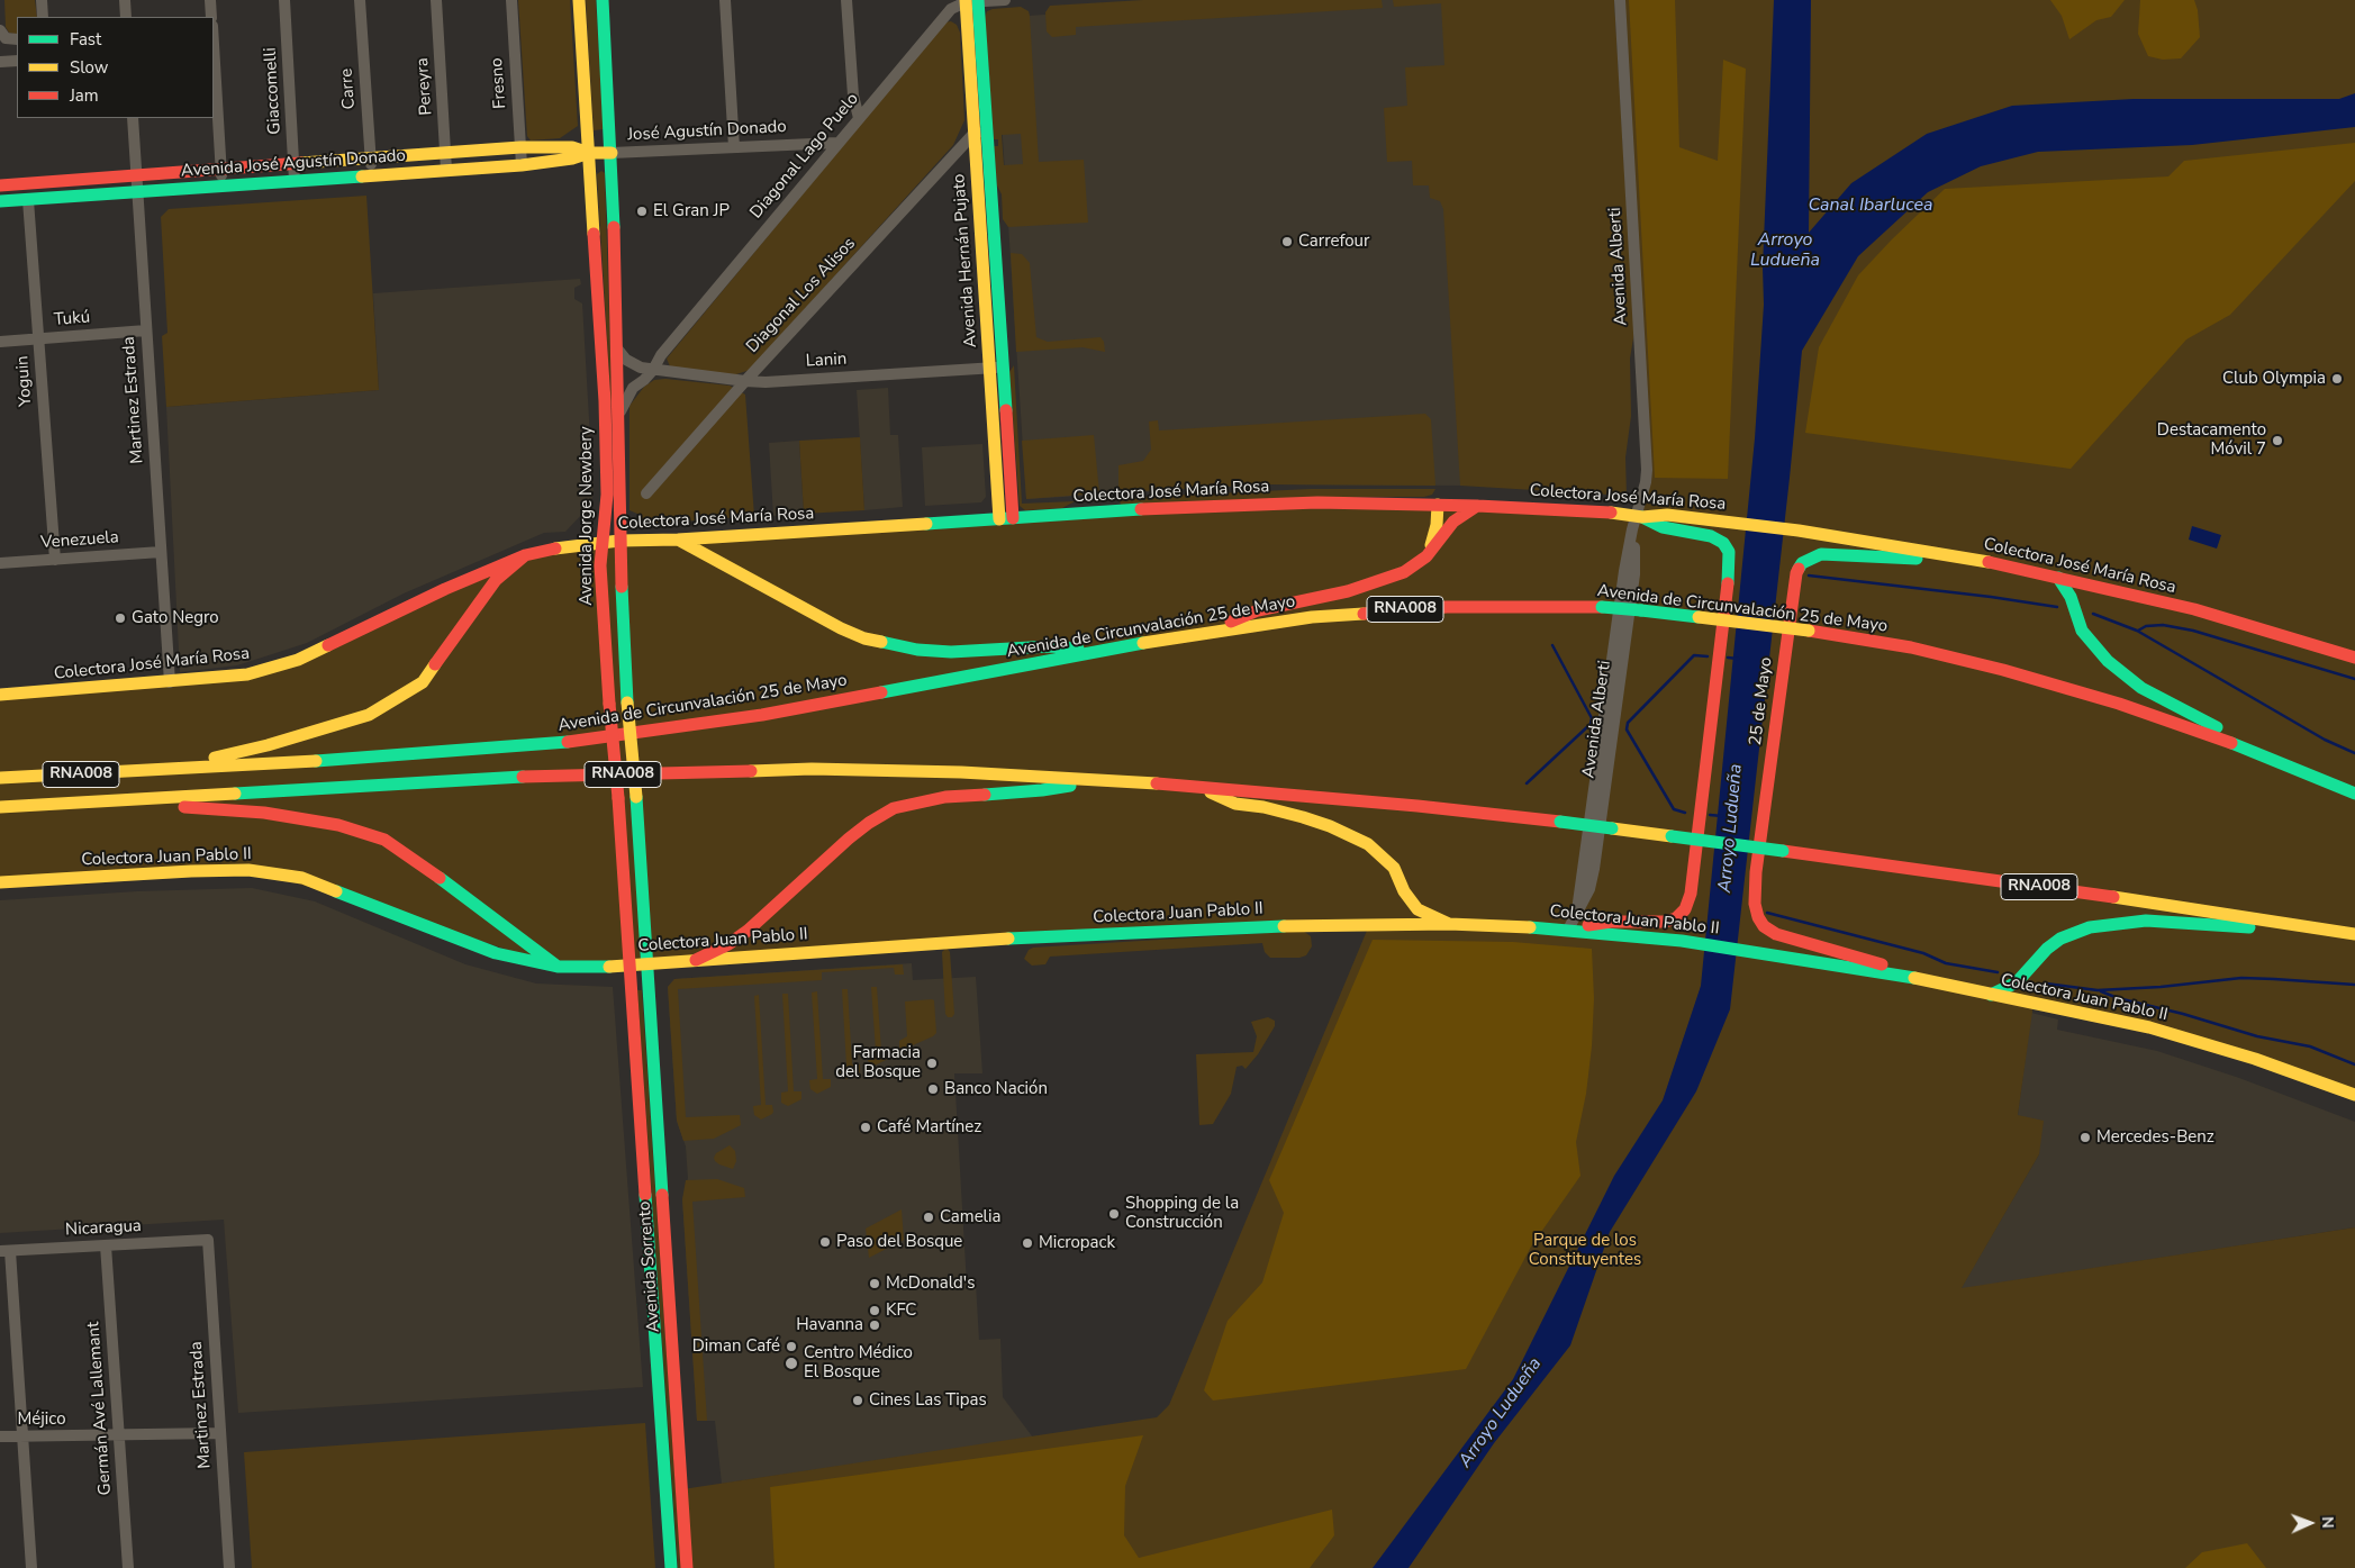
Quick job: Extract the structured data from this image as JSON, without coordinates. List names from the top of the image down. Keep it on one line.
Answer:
{"streets":{"main road":["Avenida José Agustín Donado","Avenida Hernán Pujato","Colectora José María Rosa","Avenida Jorge Newbery","RNA008","Avenida de Circunvalación 25 de Mayo","25 de Mayo","Colectora Juan Pablo II","Avenida Sorrento"],"street":["Fresno","Pereyra","Carre","Giaccomelli","José Agustín Donado","Diagonal Lago Puelo","Avenida Alberti","Diagonal Los Alisos","Tukú","Lanin","Yoguin","Martinez Estrada","Venezuela","Nicaragua","Germán Avé Lallemant","Méjico"]},"crossings":[["Fresno","Avenida José Agustín Donado"],["Pereyra","Avenida José Agustín Donado"],["Carre","Avenida José Agustín Donado"],["Giaccomelli","Avenida José Agustín Donado"],["José Agustín Donado","Diagonal Lago Puelo"],["José Agustín Donado","Avenida José Agustín Donado"],["José Agustín Donado","Avenida Jorge Newbery"],["Diagonal Lago Puelo","Avenida Hernán Pujato"],["Diagonal Lago Puelo","Lanin"],["Diagonal Lago Puelo","Avenida Jorge Newbery"],["Avenida José Agustín Donado","Yoguin"],["Avenida José Agustín Donado","Martinez Estrada"],["Avenida José Agustín Donado","Avenida Jorge Newbery"],["Avenida Hernán Pujato","Diagonal Los Alisos"],["Avenida Hernán Pujato","Lanin"],["Avenida Hernán Pujato","Colectora José María Rosa"],["Avenida Alberti","Colectora José María Rosa"],["Avenida Alberti","Colectora Juan Pablo II"],["Diagonal Los Alisos","Lanin"],["Tukú","Yoguin"],["Tukú","Martinez Estrada"],["Yoguin","Venezuela"],["Martinez Estrada","Colectora José María Rosa"],["Martinez Estrada","Venezuela"],["Martinez Estrada","Nicaragua"],["Martinez Estrada","Méjico"],["Colectora José María Rosa","Avenida Jorge Newbery"],["Colectora José María Rosa","25 de Mayo"],["Avenida Jorge Newbery","Colectora Juan Pablo II"],["Avenida Jorge Newbery","Avenida Sorrento"],["25 de Mayo","Colectora Juan Pablo II"],["Colectora Juan Pablo II","Avenida Sorrento"],["Nicaragua","Germán Avé Lallemant"],["Germán Avé Lallemant","Méjico"]],"water":["Canal Ibarlucea","Arroyo Ludueña"],"parks":["Parque de los Constituyentes"],"places":["El Gran JP","Carrefour","Club Olympia","Destacamento Móvil 7","Gato Negro","Farmacia del Bosque","Banco Nación","Café Martínez","Mercedes-Benz","Shopping de la Construcción","Camelia","Paso del Bosque","Micropack","McDonald's","KFC","Havanna","Diman Café","Centro Médico El Bosque","Cines Las Tipas"],"legend":["Fast","Slow","Jam"],"north":"right"}
